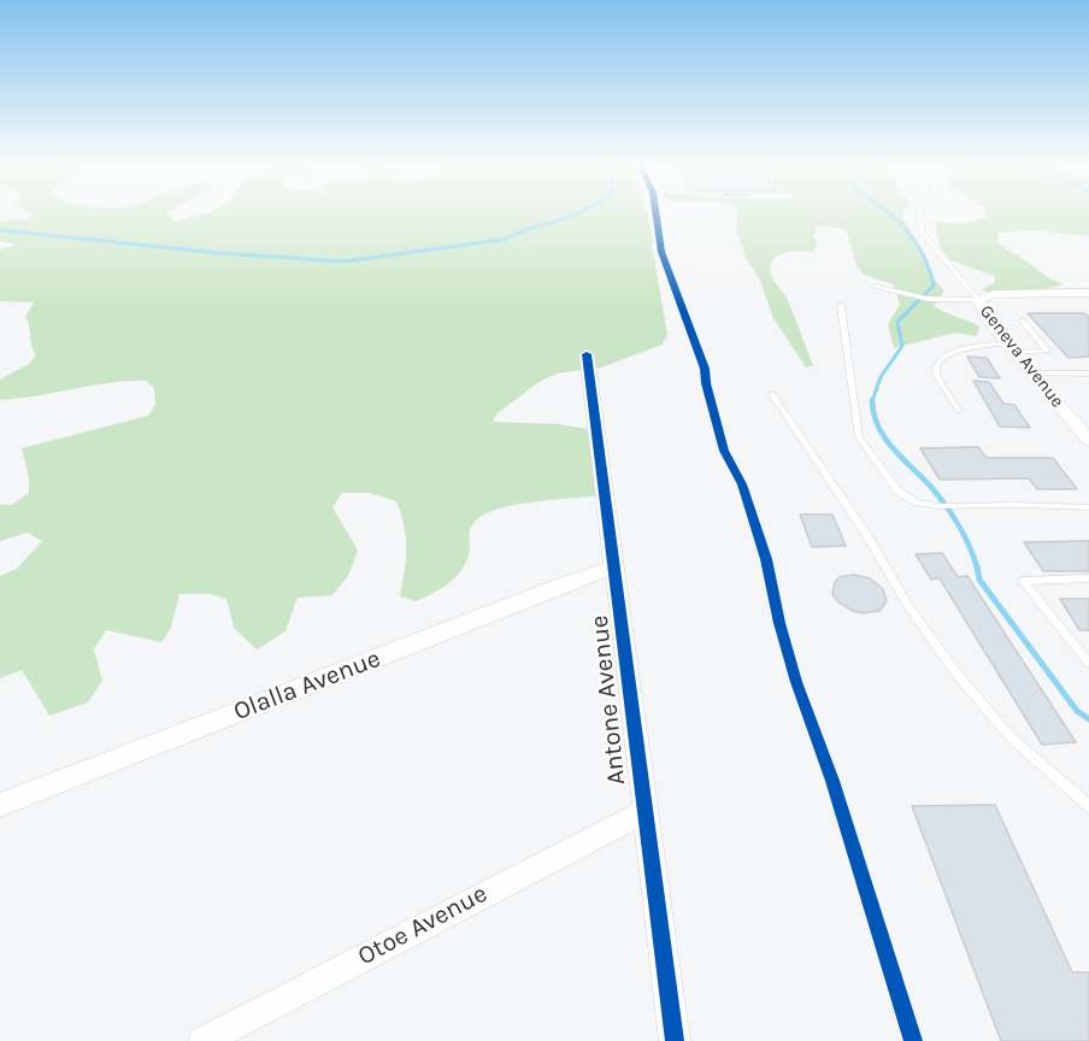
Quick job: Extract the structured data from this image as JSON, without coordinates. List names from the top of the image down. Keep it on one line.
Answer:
{"streets":{"street":["Geneva Avenue","Olalla Avenue","Antone Avenue","Otoe Avenue"]},"crossings":[["Olalla Avenue","Antone Avenue"],["Antone Avenue","Otoe Avenue"]]}
